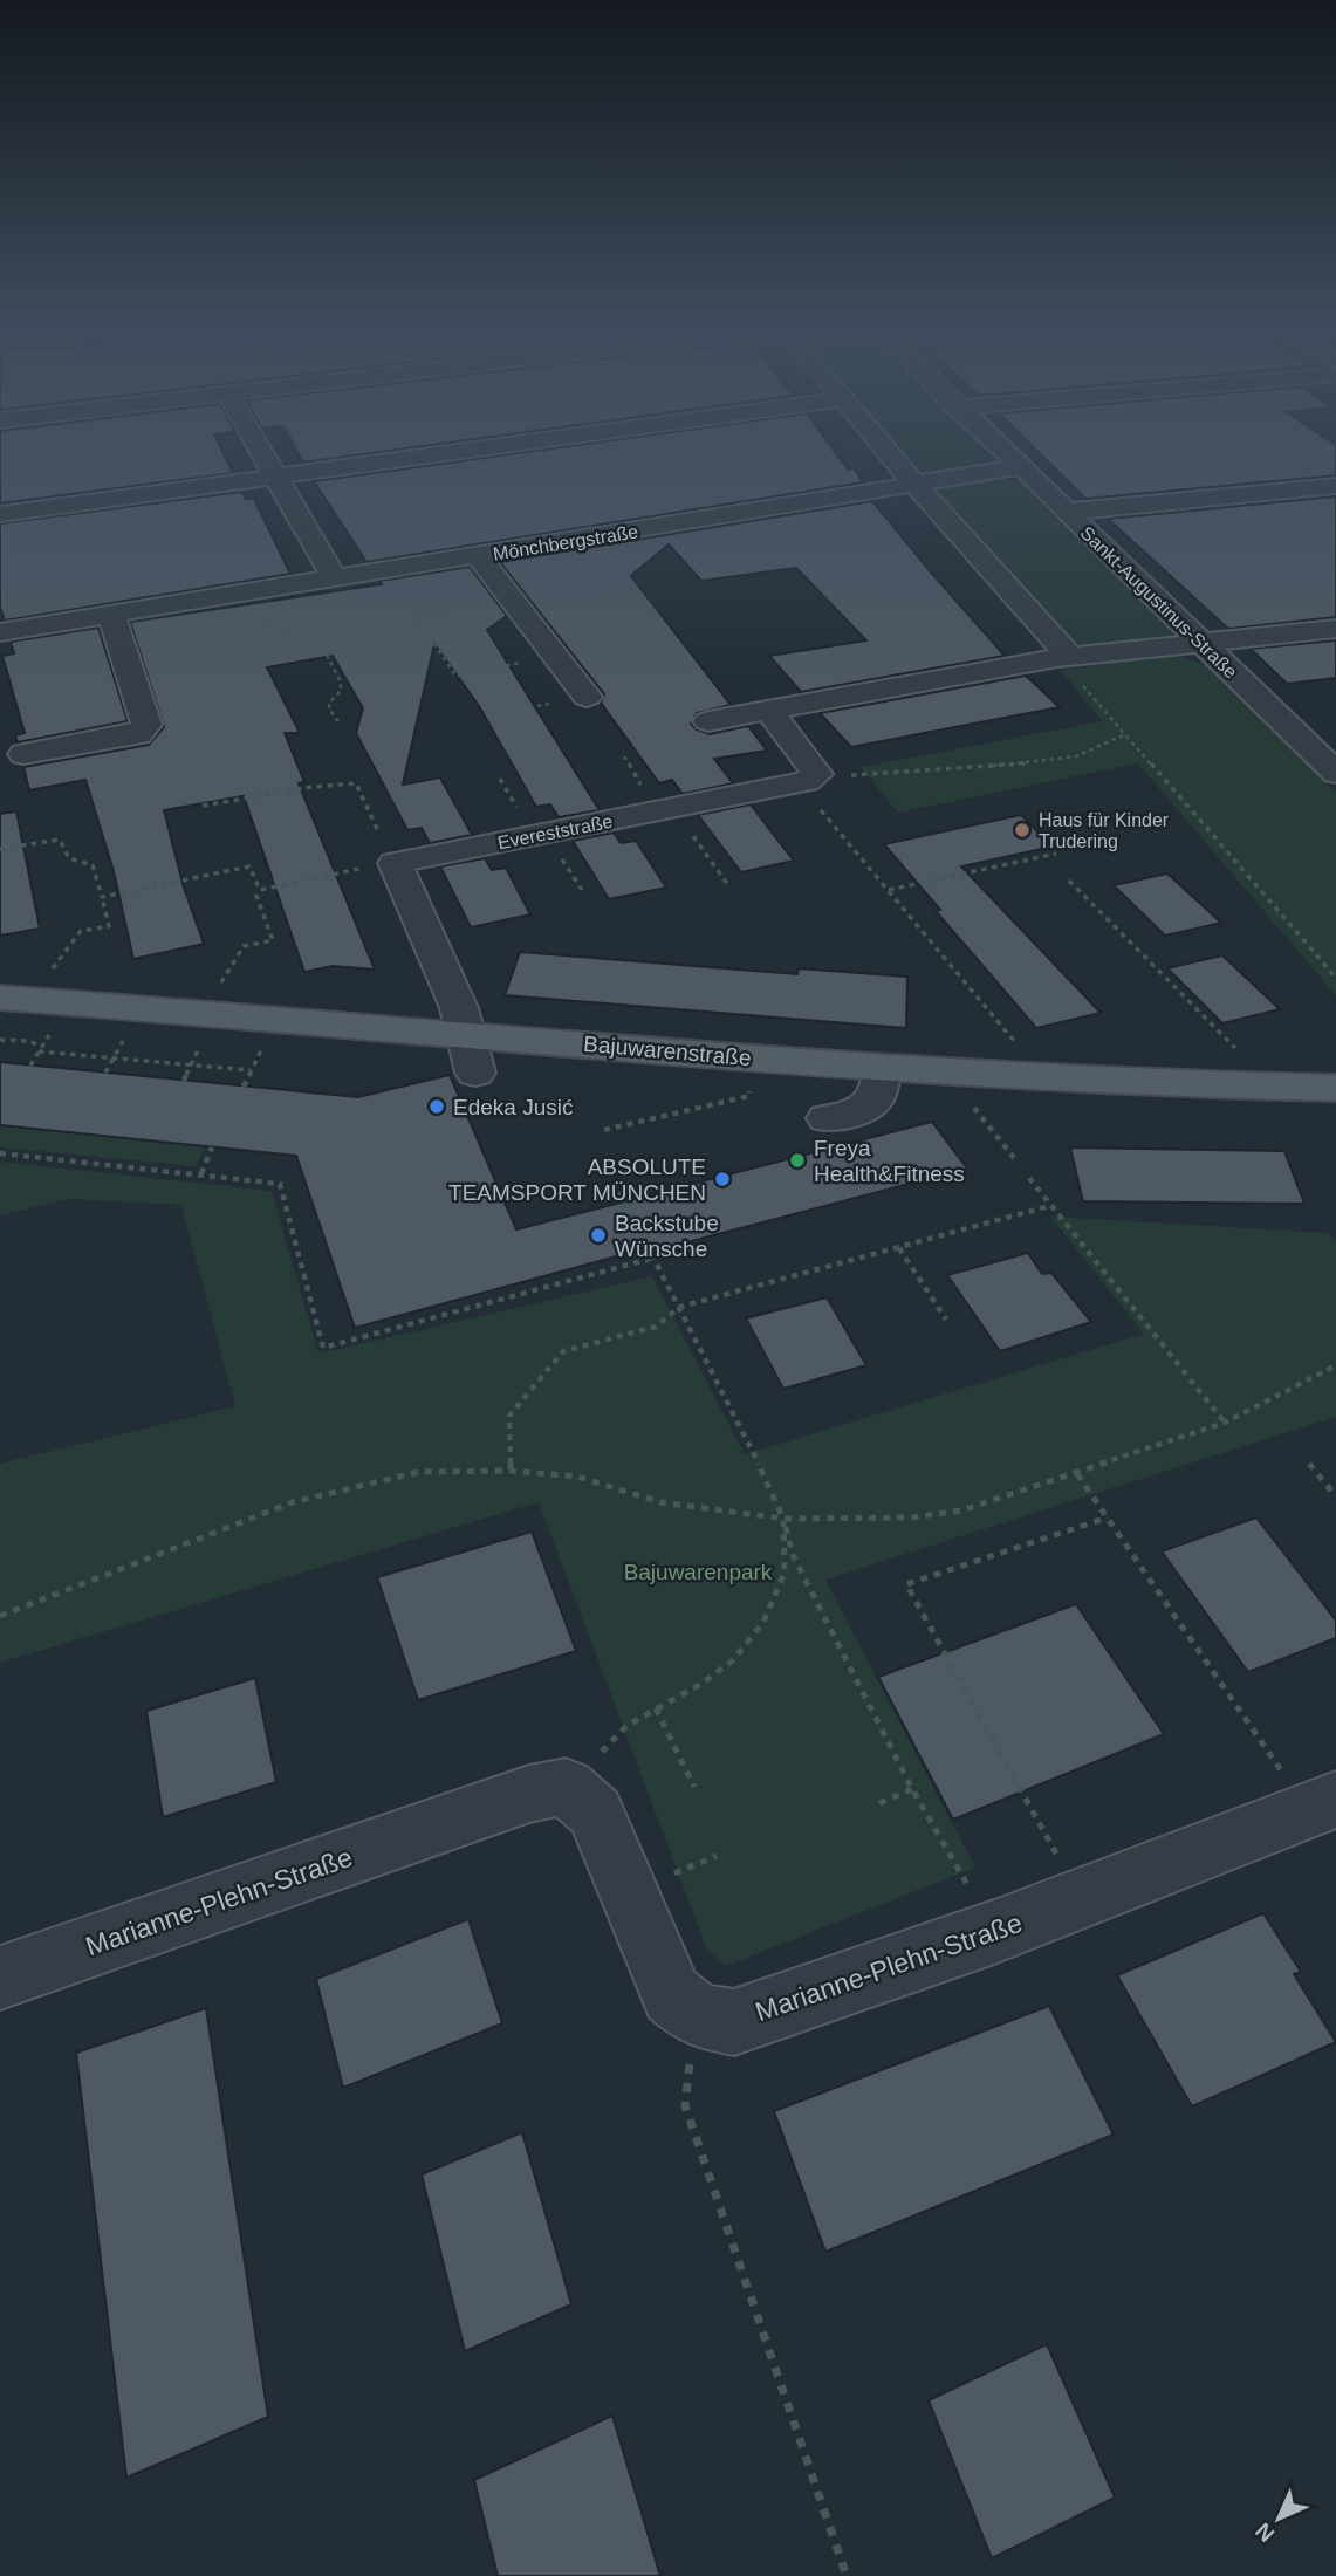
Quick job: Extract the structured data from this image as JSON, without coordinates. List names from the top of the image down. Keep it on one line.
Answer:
{"streets":{"main road":["Bajuwarenstraße"],"street":["Mönchbergstraße","Sankt-Augustinus-Straße","Evereststraße","Marianne-Plehn-Straße"]},"crossings":[["Mönchbergstraße","Sankt-Augustinus-Straße"],["Evereststraße","Bajuwarenstraße"]],"parks":["Bajuwarenpark"],"places":["Haus für Kinder Trudering","Edeka Jusić","Freya Health&Fitness","ABSOLUTE TEAMSPORT MÜNCHEN","Backstube Wünsche"],"north":"bottom left"}
